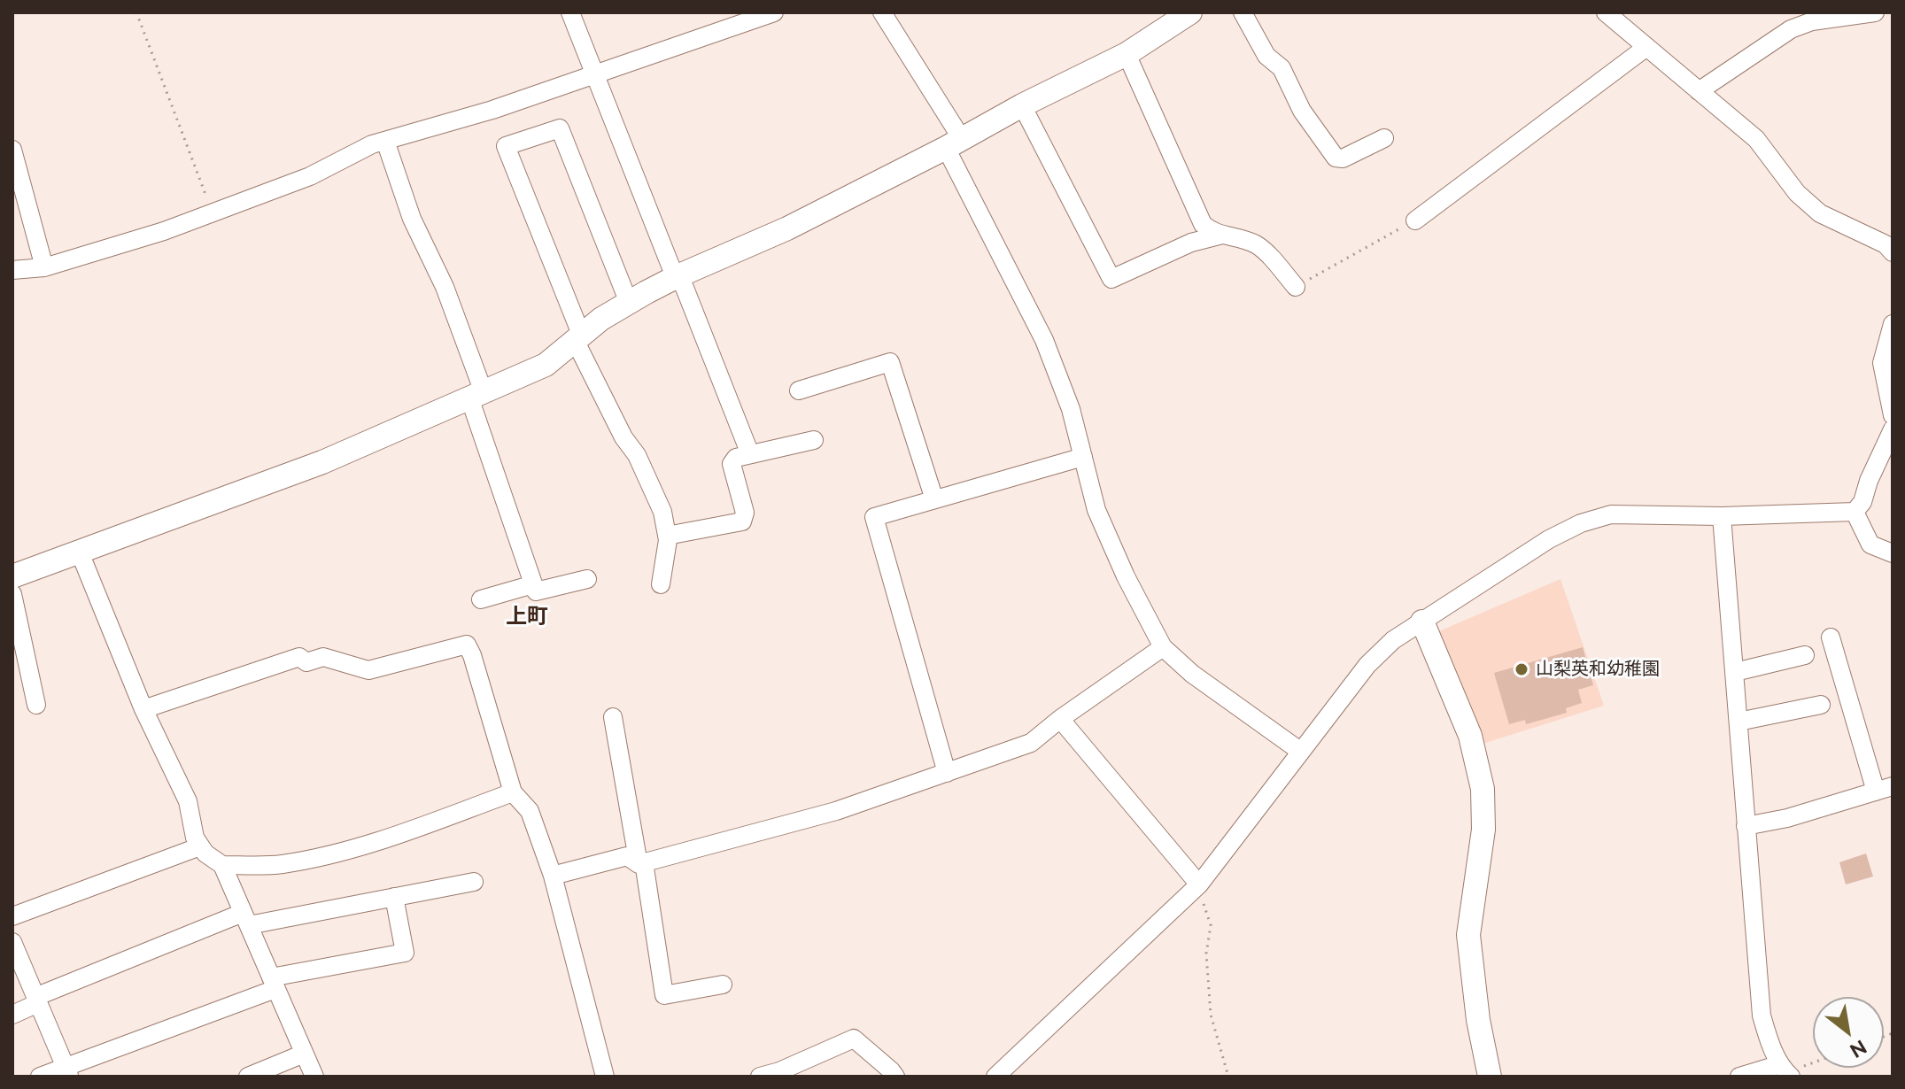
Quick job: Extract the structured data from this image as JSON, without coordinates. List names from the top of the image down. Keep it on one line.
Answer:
{"districts":["上町"],"places":["山梨英和幼稚園"],"north":"bottom right"}
